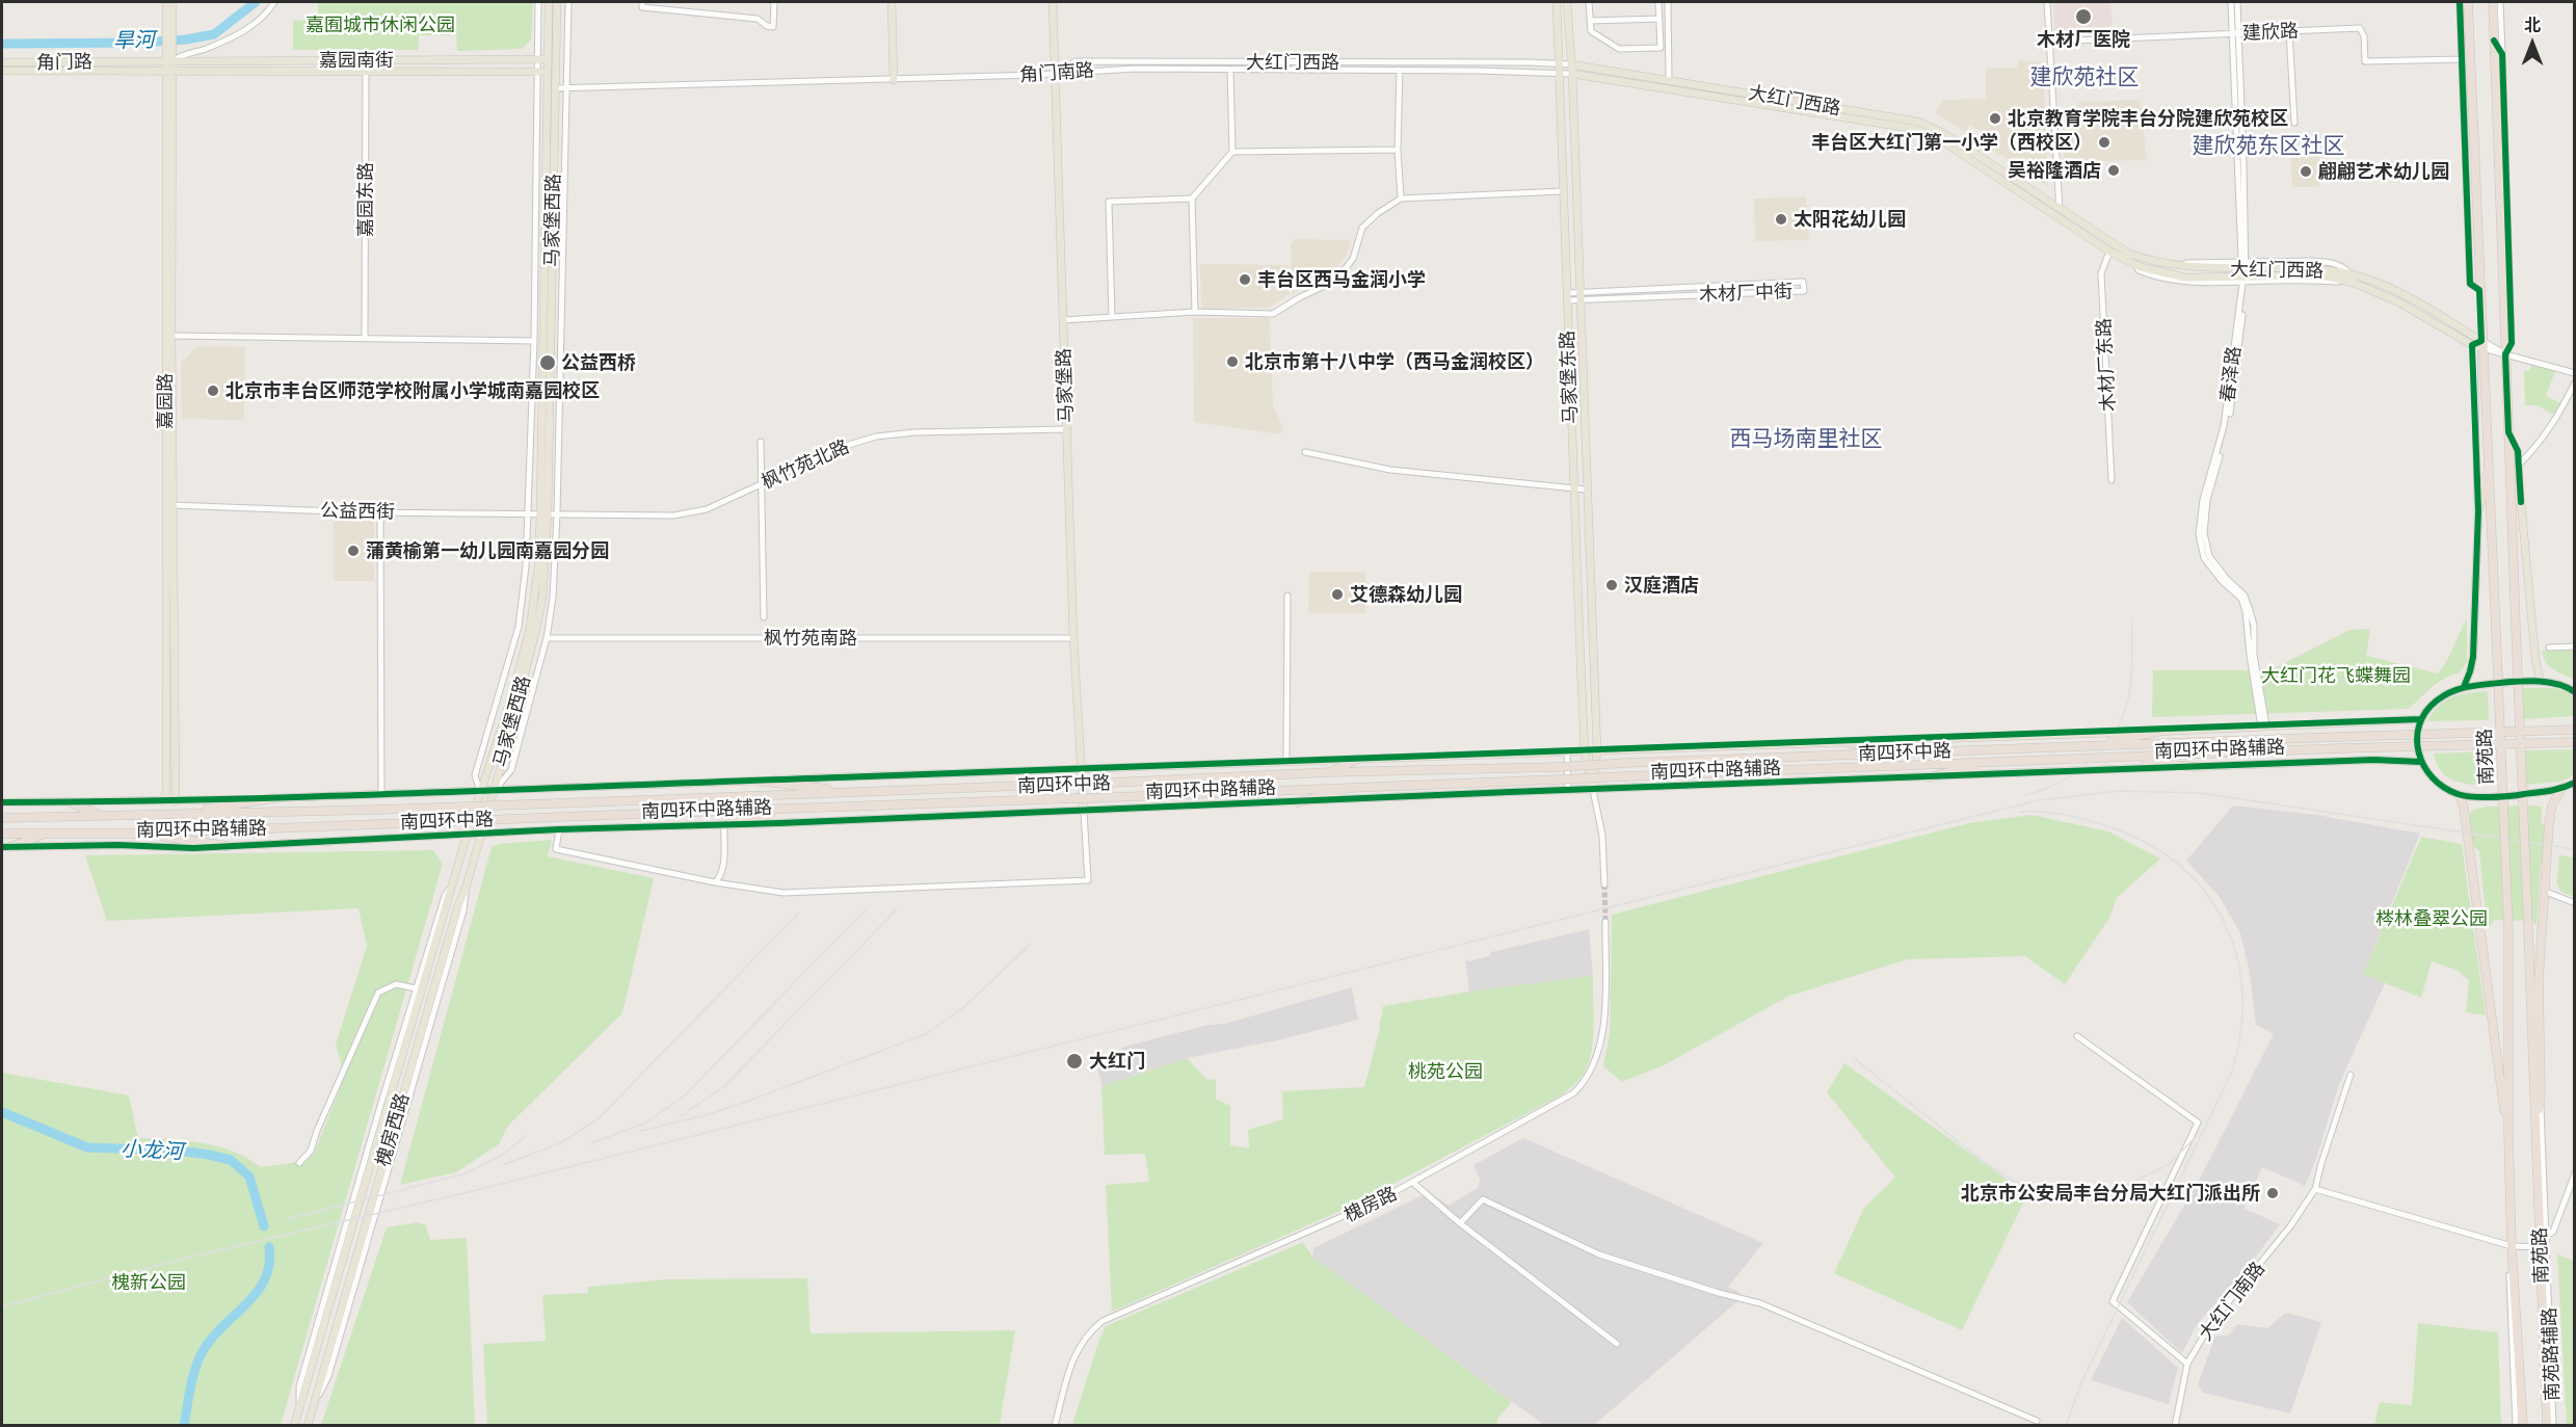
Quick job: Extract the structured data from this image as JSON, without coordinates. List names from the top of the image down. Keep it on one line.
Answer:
{"streets":{"highway":["南四环中路","南苑路"],"main road":["嘉园南街","角门路","大红门西路","马家堡西路","马家堡东路","马家堡路","嘉园路","南四环中路辅路","槐房西路"],"street":["建欣路","角门南路","嘉园东路","木材厂中街","木材厂东路","春泽路","枫竹苑北路","公益西街","枫竹苑南路","槐房路","大红门南路","南苑路辅路"]},"crossings":[["建欣路","春泽路"],["嘉园南街","角门路"],["嘉园南街","嘉园东路"],["嘉园南街","马家堡西路"],["嘉园南街","嘉园路"],["角门路","嘉园路"],["大红门西路","角门南路"],["大红门西路","木材厂东路"],["大红门西路","春泽路"],["大红门西路","马家堡东路"],["大红门西路","马家堡路"],["大红门西路","南苑路"],["角门南路","马家堡西路"],["角门南路","马家堡东路"],["角门南路","马家堡路"],["马家堡西路","枫竹苑北路"],["马家堡西路","公益西街"],["马家堡西路","枫竹苑南路"],["马家堡西路","南四环中路辅路"],["马家堡西路","槐房西路"],["木材厂中街","马家堡东路"],["春泽路","南四环中路辅路"],["马家堡东路","南四环中路辅路"],["马家堡路","枫竹苑北路"],["马家堡路","枫竹苑南路"],["马家堡路","南四环中路辅路"],["嘉园路","公益西街"],["嘉园路","南四环中路辅路"],["枫竹苑北路","公益西街"],["南四环中路辅路","槐房西路"],["南苑路","南苑路辅路"]],"districts":["建欣苑社区","建欣苑东区社区","西马场南里社区"],"water":["旱河","小龙河"],"parks":["嘉囿城市休闲公园","大红门花飞蝶舞园","梣林叠翠公园","桃苑公园","槐新公园"],"places":["木材厂医院","北京教育学院丰台分院建欣苑校区","丰台区大红门第一小学（西校区）","吴裕隆酒店","翩翩艺术幼儿园","太阳花幼儿园","丰台区西马金润小学","北京市第十八中学（西马金润校区）","公益西桥","北京市丰台区师范学校附属小学城南嘉园校区","蒲黄榆第一幼儿园南嘉园分园","汉庭酒店","艾德森幼儿园","大红门","北京市公安局丰台分局大红门派出所"],"north":"top"}
